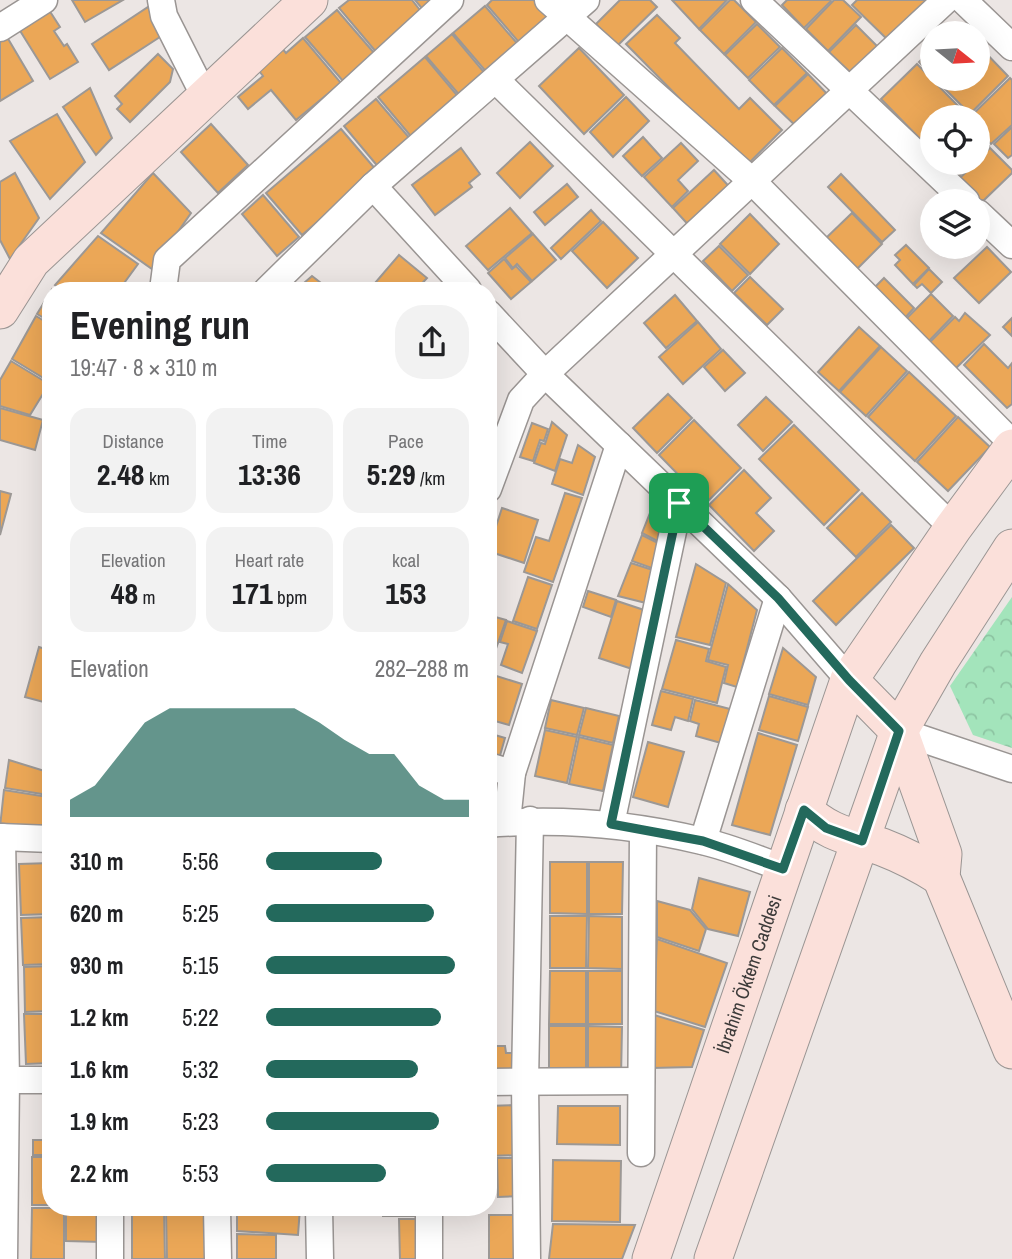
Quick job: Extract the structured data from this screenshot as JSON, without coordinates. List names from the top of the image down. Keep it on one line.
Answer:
{"streets":{"main road":["İbrahim Öktem Caddesi"]},"north":"right","page":{"heading":["Evening run","19:47 · 8 × 310 m"],"stats":[["Distance","2.48 km"],["Time","13:36"],["Pace","5:29 /km"],["Elevation","48 m"],["Heart rate","171 bpm"],["kcal","153"]],"chart":["Elevation","282–288 m"],"list":[{"name":"310 m","note":"5:56"},{"name":"620 m","note":"5:25"},{"name":"930 m","note":"5:15"},{"name":"1.2 km","note":"5:22"},{"name":"1.6 km","note":"5:32"},{"name":"1.9 km","note":"5:23"},{"name":"2.2 km","note":"5:53"}]}}
